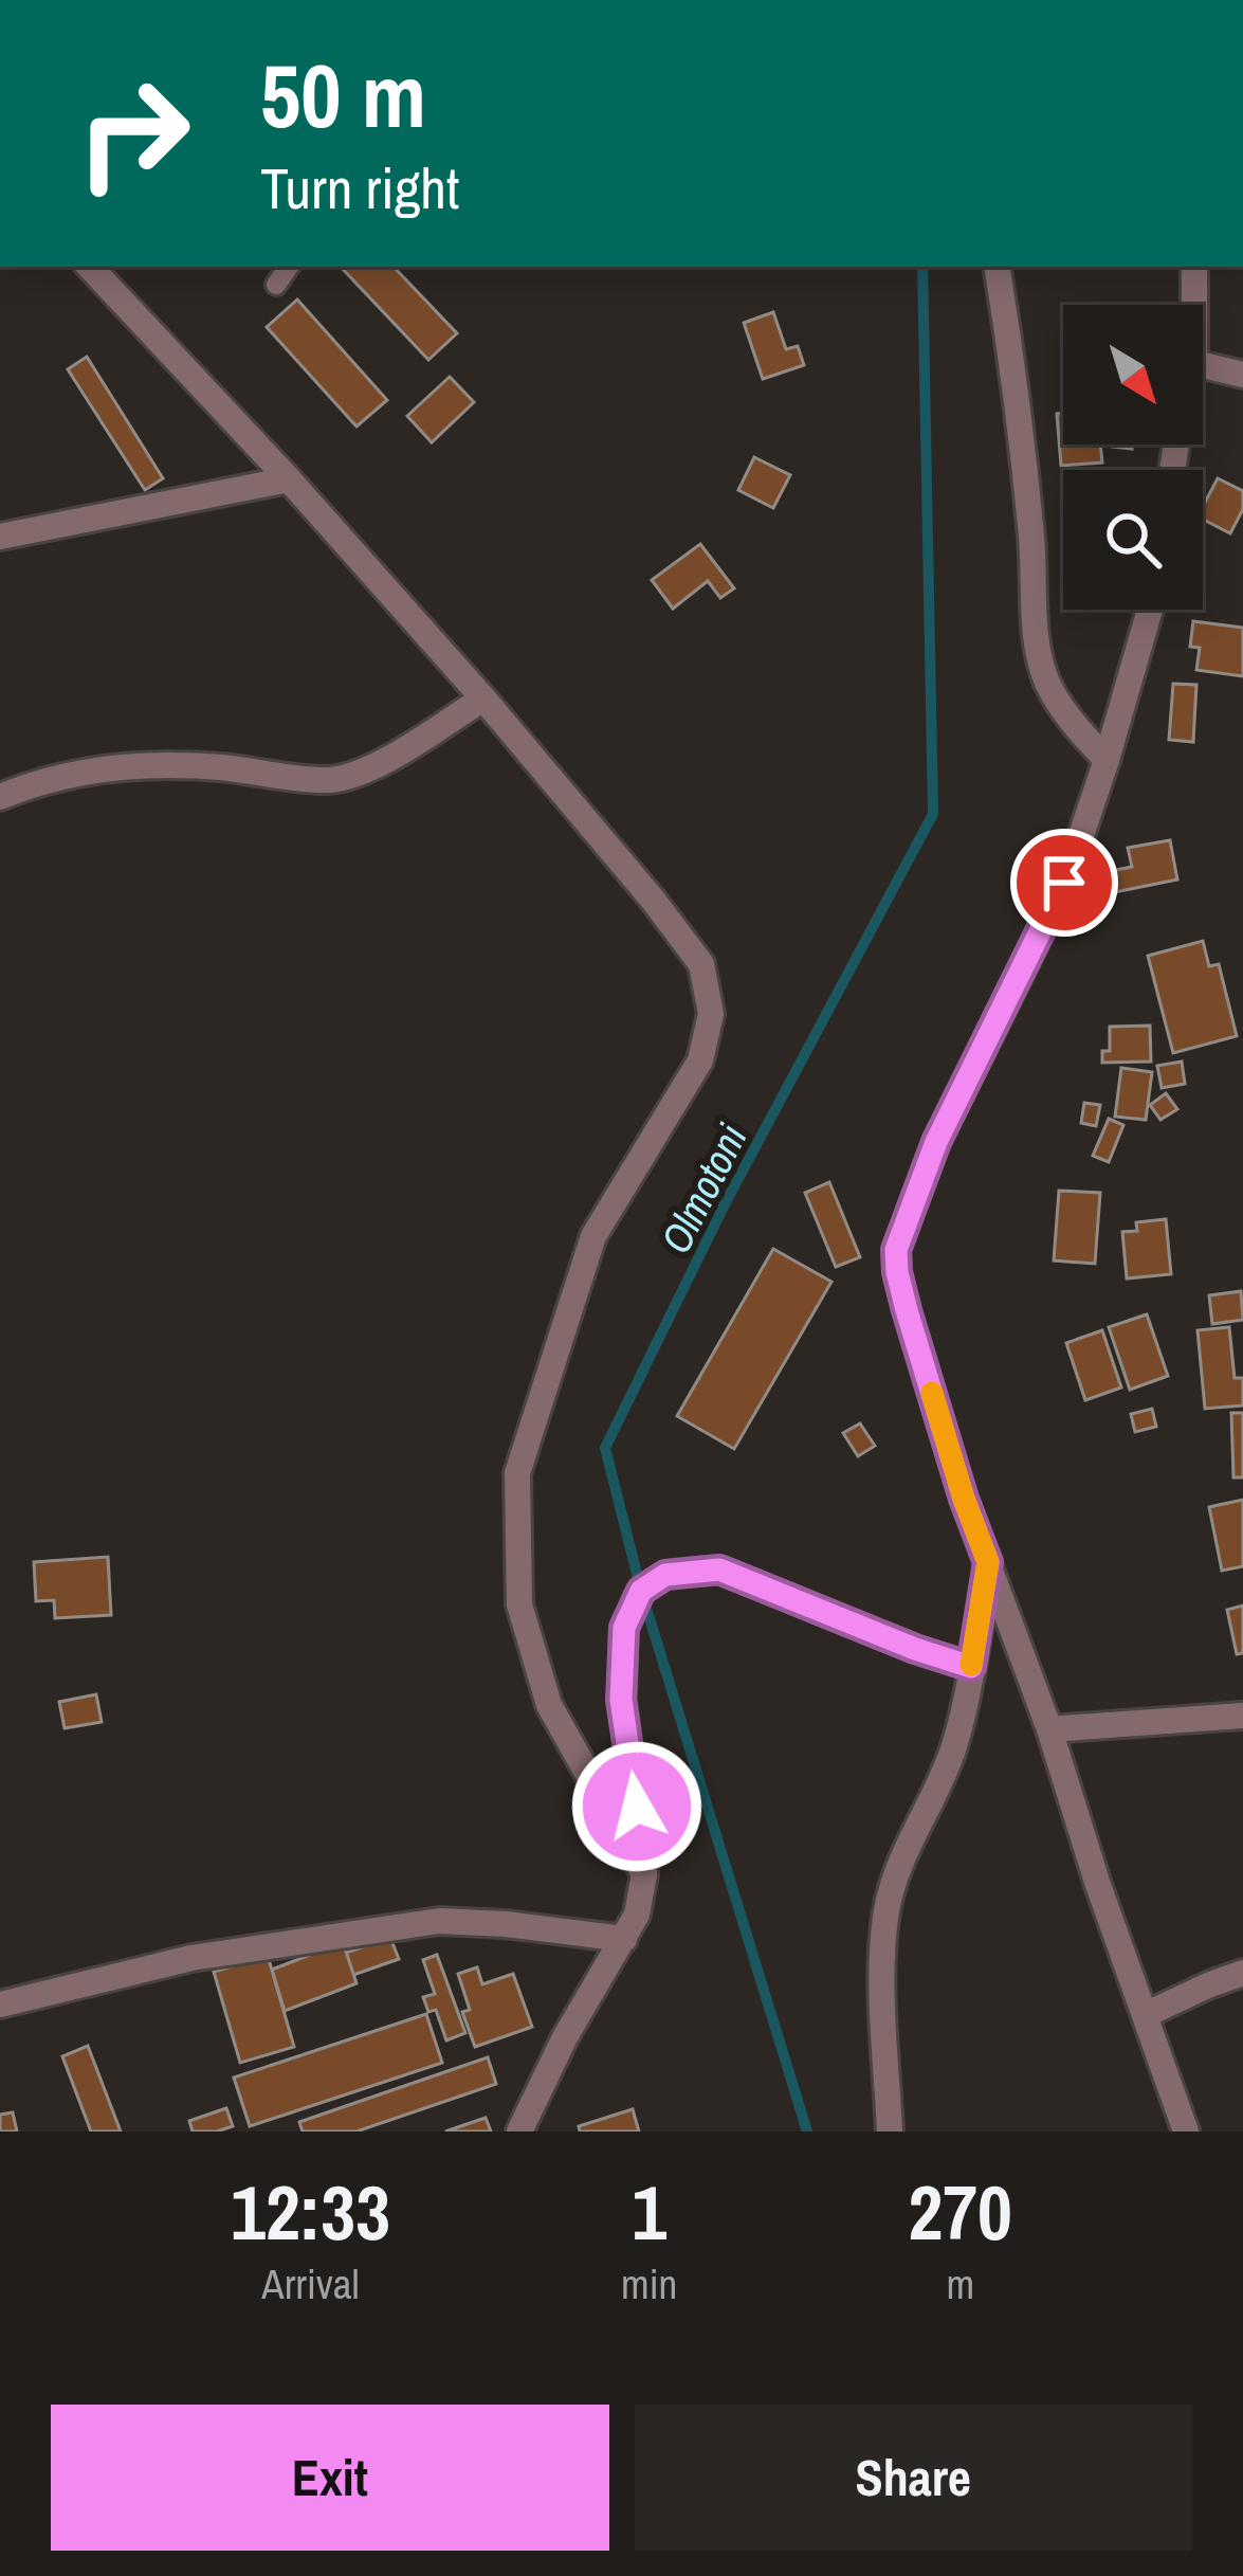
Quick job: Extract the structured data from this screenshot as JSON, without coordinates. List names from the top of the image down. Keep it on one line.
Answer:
{"water":["Olmotoni"],"north":"bottom right","page":{"turn":["50 m","Turn right"],"eta":["12:33","Arrival","1","min","270","m"],"buttons":["Exit","Share"]}}
